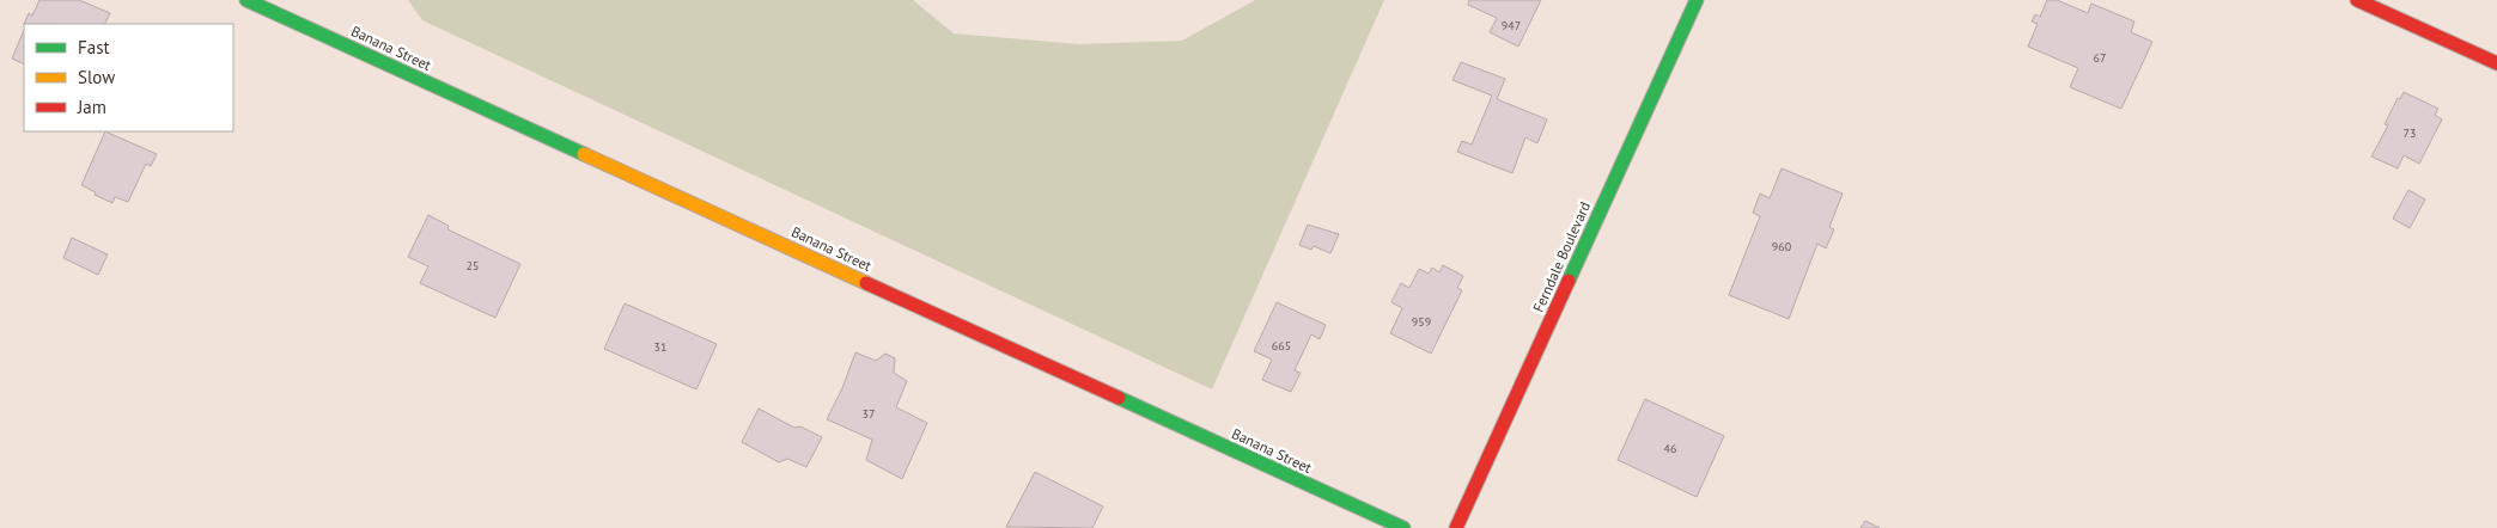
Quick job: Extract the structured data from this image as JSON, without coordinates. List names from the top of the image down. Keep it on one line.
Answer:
{"streets":{"street":["Banana Street","Ferndale Boulevard"]},"house_numbers":["947","67","73","960","25","959","665","31","37","46"],"legend":["Fast","Slow","Jam"]}
